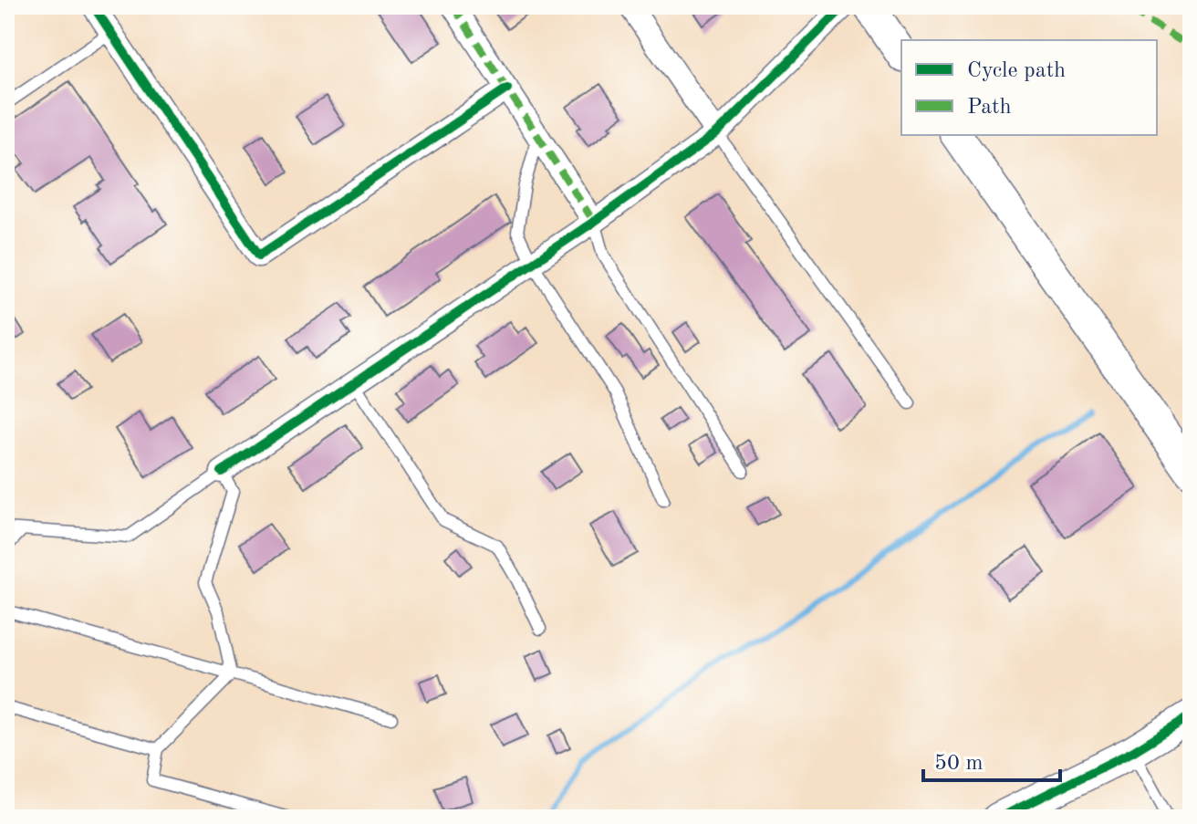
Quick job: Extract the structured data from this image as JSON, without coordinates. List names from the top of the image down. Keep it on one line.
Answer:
{"legend":["Cycle path","Path"],"scale_bar":"50 m"}
